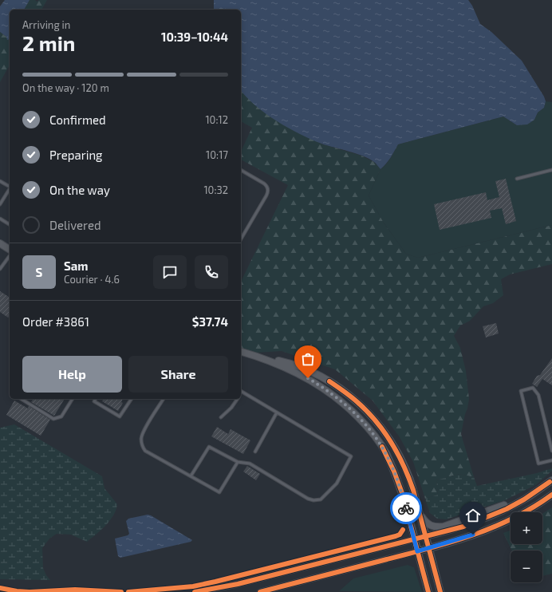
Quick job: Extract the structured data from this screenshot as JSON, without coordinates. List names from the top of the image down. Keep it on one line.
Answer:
{"page":{"heading":["2 min","Arriving in","10:39–10:44"],"panel":["Sam","Courier · 4.6","Order #3861","$37.74"],"bar":"On the way · 120 m","list":[["Confirmed","10:12"],["Preparing","10:17"],["On the way","10:32"],"Delivered"],"round":"S","buttons":["Help","Share"],"map_buttons":["+","−"]}}
